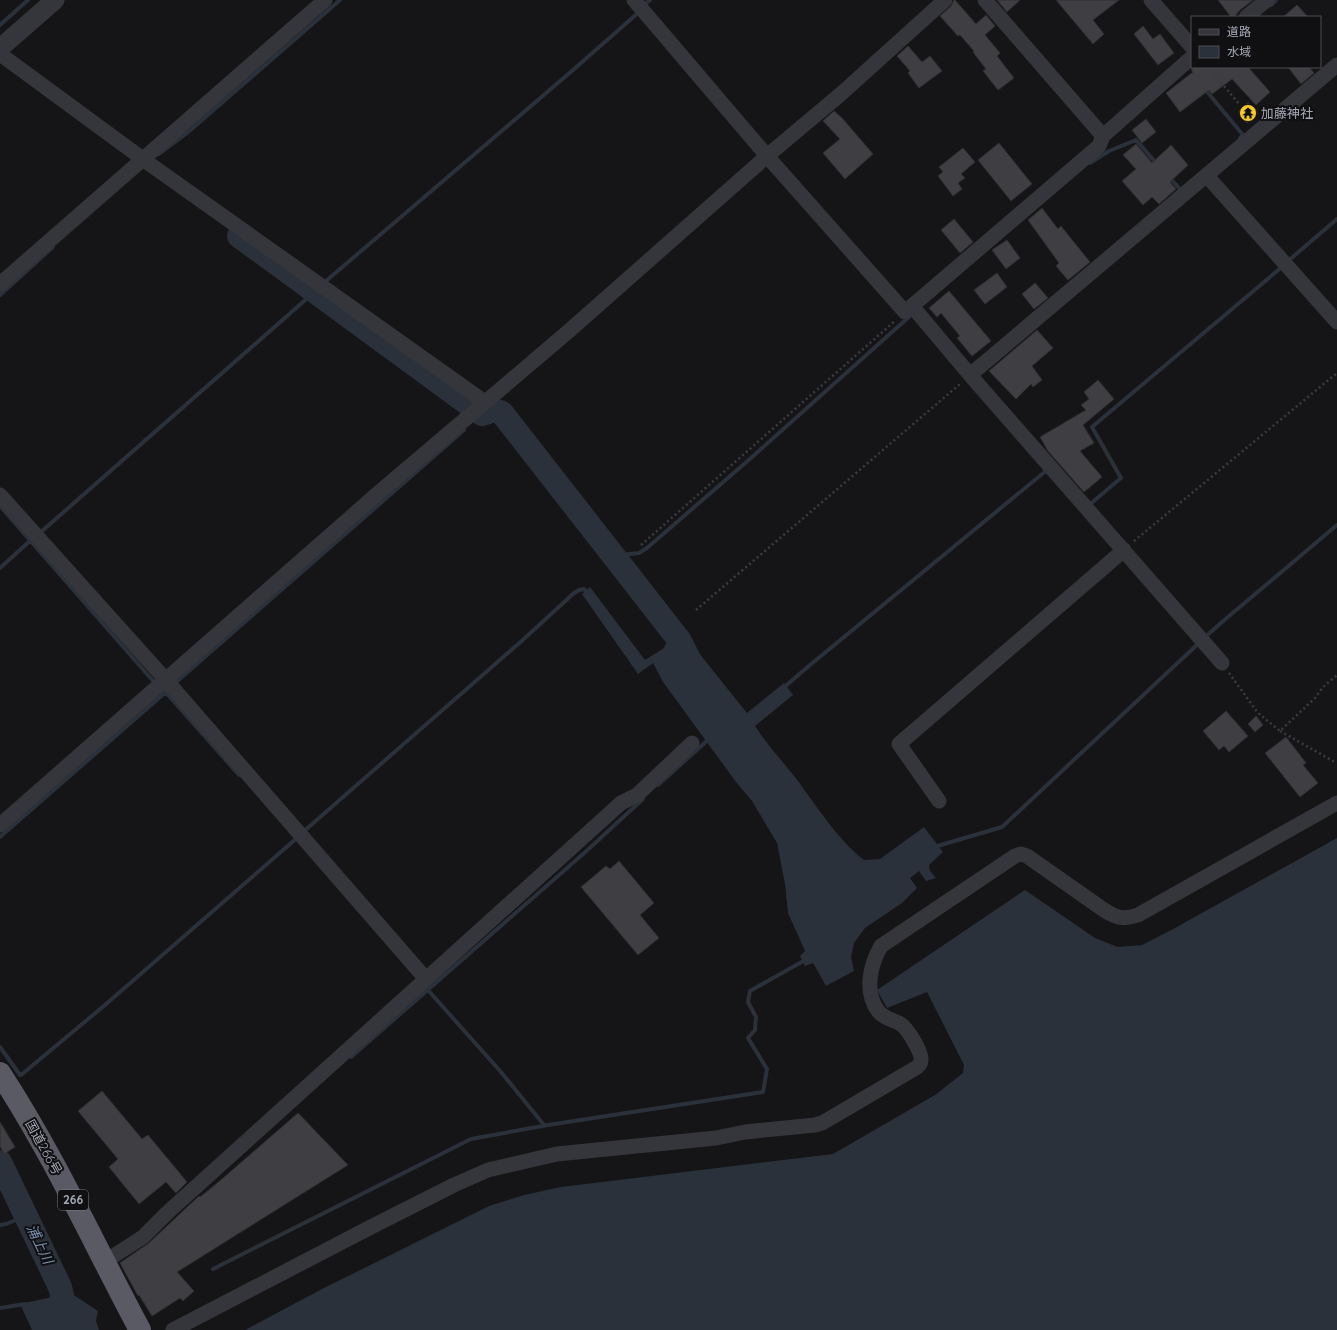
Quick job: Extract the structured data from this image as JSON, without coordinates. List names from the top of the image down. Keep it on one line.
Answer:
{"streets":{"highway":["国道266号","266"]},"water":["浦上川"],"places":{"temple":["加藤神社"]},"legend":["道路","水域"]}
